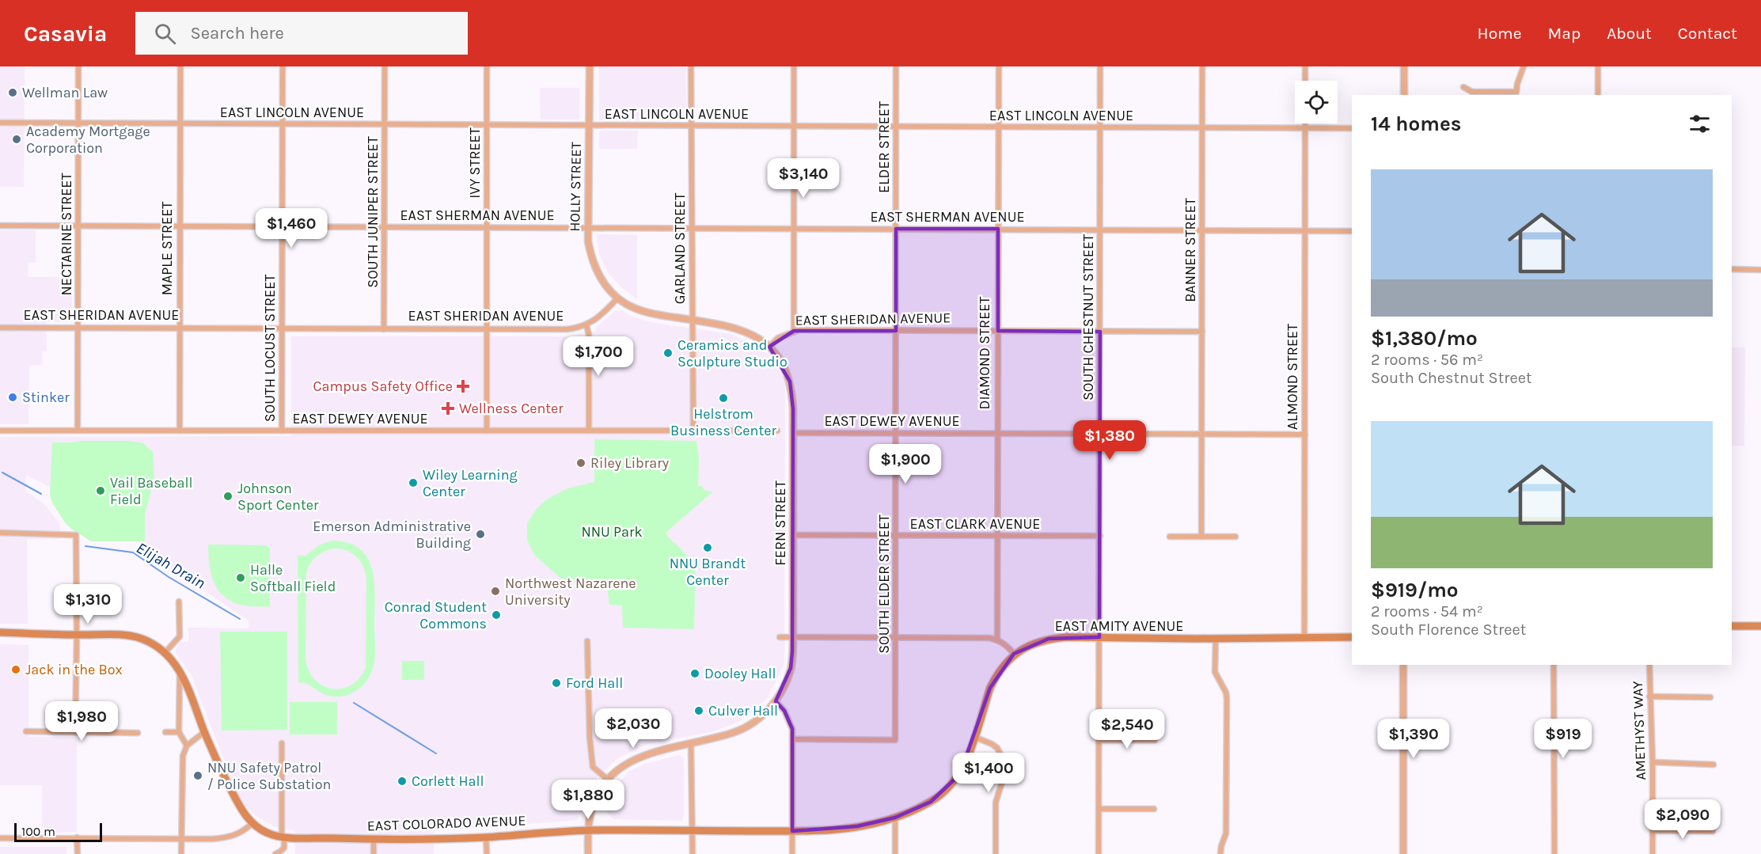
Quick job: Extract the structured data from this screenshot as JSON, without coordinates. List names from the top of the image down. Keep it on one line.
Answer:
{"streets":{"main road":["EAST AMITY AVENUE","EAST COLORADO AVENUE"],"street":["EAST LINCOLN AVENUE","ELDER STREET","IVY STREET","HOLLY STREET","SOUTH JUNIPER STREET","EAST SHERMAN AVENUE","NECTARINE STREET","MAPLE STREET","GARLAND STREET","BANNER STREET","EAST SHERIDAN AVENUE","SOUTH CHESTNUT STREET","SOUTH LOCUST STREET","DIAMOND STREET","ALMOND STREET","EAST DEWEY AVENUE","FERN STREET","EAST CLARK AVENUE","SOUTH ELDER STREET","AMETHYST WAY"]},"crossings":[["EAST LINCOLN AVENUE","ELDER STREET"],["EAST LINCOLN AVENUE","IVY STREET"],["EAST LINCOLN AVENUE","HOLLY STREET"],["EAST LINCOLN AVENUE","SOUTH JUNIPER STREET"],["EAST LINCOLN AVENUE","NECTARINE STREET"],["EAST LINCOLN AVENUE","MAPLE STREET"],["EAST LINCOLN AVENUE","GARLAND STREET"],["EAST LINCOLN AVENUE","BANNER STREET"],["EAST LINCOLN AVENUE","SOUTH CHESTNUT STREET"],["EAST LINCOLN AVENUE","SOUTH LOCUST STREET"],["EAST LINCOLN AVENUE","DIAMOND STREET"],["EAST LINCOLN AVENUE","ALMOND STREET"],["ELDER STREET","EAST SHERMAN AVENUE"],["ELDER STREET","SOUTH ELDER STREET"],["IVY STREET","EAST SHERMAN AVENUE"],["IVY STREET","EAST SHERIDAN AVENUE"],["IVY STREET","EAST DEWEY AVENUE"],["HOLLY STREET","EAST SHERMAN AVENUE"],["HOLLY STREET","EAST SHERIDAN AVENUE"],["SOUTH JUNIPER STREET","EAST SHERMAN AVENUE"],["SOUTH JUNIPER STREET","EAST SHERIDAN AVENUE"],["EAST SHERMAN AVENUE","NECTARINE STREET"],["EAST SHERMAN AVENUE","MAPLE STREET"],["EAST SHERMAN AVENUE","GARLAND STREET"],["EAST SHERMAN AVENUE","BANNER STREET"],["EAST SHERMAN AVENUE","SOUTH CHESTNUT STREET"],["EAST SHERMAN AVENUE","SOUTH LOCUST STREET"],["EAST SHERMAN AVENUE","DIAMOND STREET"],["EAST SHERMAN AVENUE","ALMOND STREET"],["EAST SHERMAN AVENUE","SOUTH ELDER STREET"],["NECTARINE STREET","EAST SHERIDAN AVENUE"],["NECTARINE STREET","EAST DEWEY AVENUE"],["MAPLE STREET","EAST SHERIDAN AVENUE"],["MAPLE STREET","EAST DEWEY AVENUE"],["GARLAND STREET","EAST DEWEY AVENUE"],["BANNER STREET","EAST SHERIDAN AVENUE"],["BANNER STREET","EAST DEWEY AVENUE"],["EAST SHERIDAN AVENUE","SOUTH CHESTNUT STREET"],["EAST SHERIDAN AVENUE","SOUTH LOCUST STREET"],["EAST SHERIDAN AVENUE","DIAMOND STREET"],["EAST SHERIDAN AVENUE","FERN STREET"],["EAST SHERIDAN AVENUE","SOUTH ELDER STREET"],["SOUTH CHESTNUT STREET","EAST DEWEY AVENUE"],["SOUTH CHESTNUT STREET","EAST CLARK AVENUE"],["SOUTH CHESTNUT STREET","EAST AMITY AVENUE"],["SOUTH LOCUST STREET","EAST DEWEY AVENUE"],["DIAMOND STREET","EAST DEWEY AVENUE"],["DIAMOND STREET","EAST CLARK AVENUE"],["ALMOND STREET","EAST DEWEY AVENUE"],["ALMOND STREET","EAST AMITY AVENUE"],["EAST DEWEY AVENUE","FERN STREET"],["EAST DEWEY AVENUE","SOUTH ELDER STREET"],["FERN STREET","EAST CLARK AVENUE"],["EAST CLARK AVENUE","SOUTH ELDER STREET"]],"water":["Elijah Drain"],"parks":["NNU Park"],"places":{"other":["Wellman Law","Academy Mortgage Corporation","Ceramics and Sculpture Studio","Stinker","Helstrom Business Center","Riley Library","Wiley Learning Center","Vail Baseball Field","Johnson Sport Center","Emerson Administrative Building","NNU Brandt Center","Halle Softball Field","Northwest Nazarene University","Conrad Student Commons","Jack in the Box","Dooley Hall","Ford Hall","Culver Hall","NNU Safety Patrol / Police Substation","Corlett Hall"],"health":["Campus Safety Office","Wellness Center"]},"scale_bar":"100 m","page":{"header":"Casavia","search":"Search here","nav":["Home","Map","About","Contact"],"heading":"14 homes","list":[{"name":"$1,380/mo","note":"2 rooms · 56 m² · South Chestnut Street"},{"name":"$919/mo","note":"2 rooms · 54 m² · South Florence Street"}],"price":["$3,140","$1,460","$1,700","$1,380","$1,900","$1,310","$1,980","$2,030","$2,540","$1,390","$919","$1,400","$1,880","$2,090"],"scale":"100 m"}}
